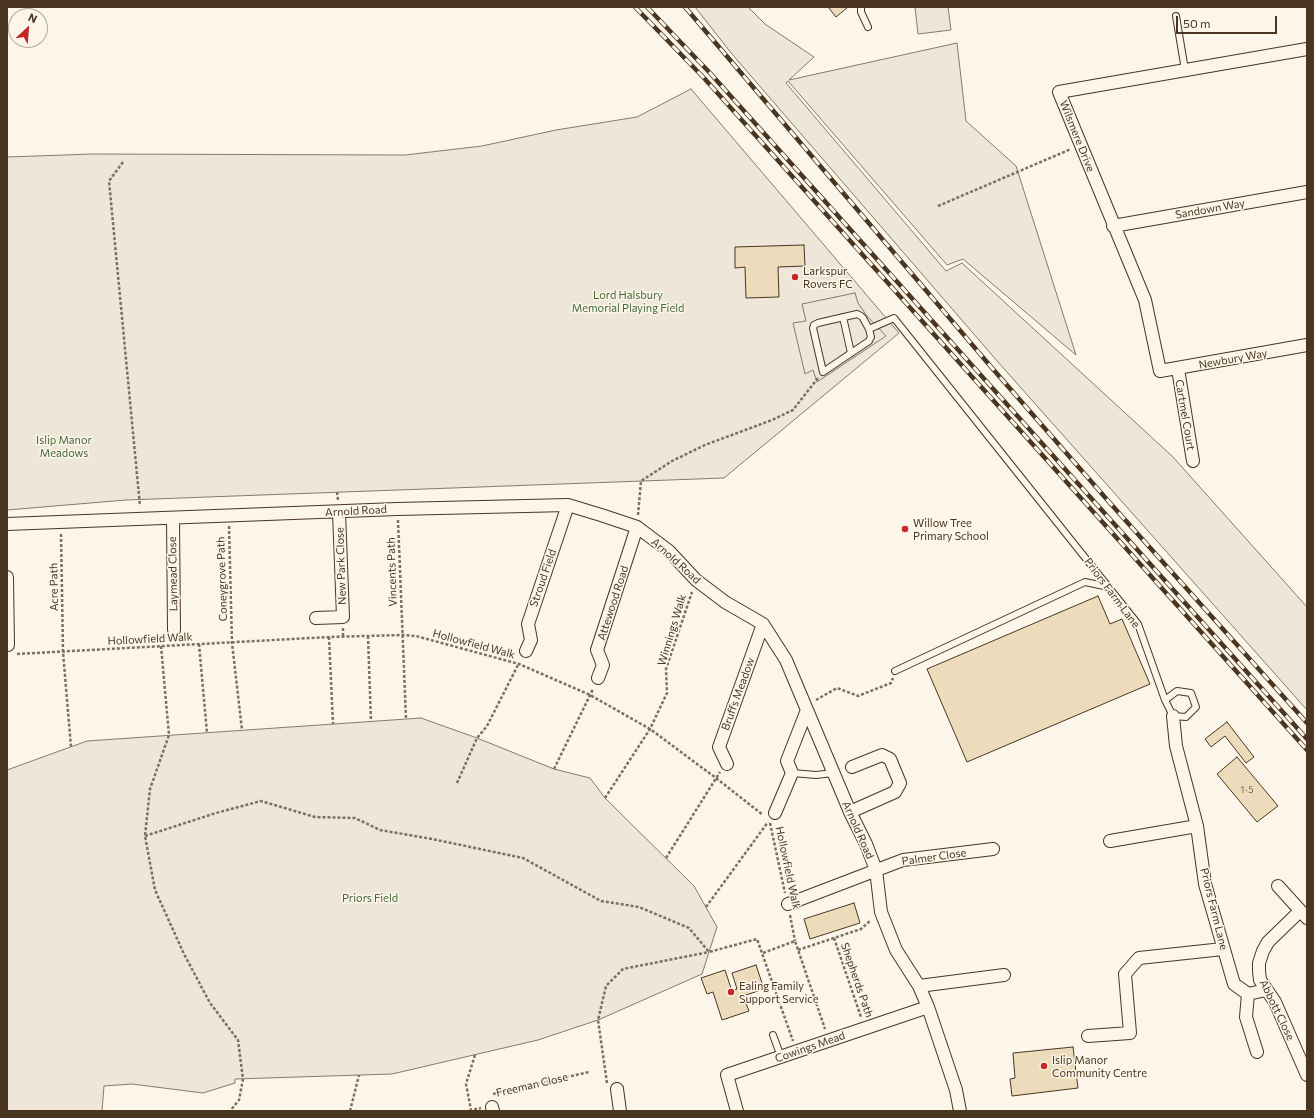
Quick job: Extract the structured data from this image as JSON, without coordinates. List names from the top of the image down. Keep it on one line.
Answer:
{"streets":{"street":["Wilsmere Drive","Sandown Way","Newbury Way","Cartmel Court","Arnold Road","New Park Close","Laymead Close","Stroud Field","Priors Farm Lane","Attewood Road","Bruffs Meadow","Palmer Close","Abbott Close","Cowings Mead"],"path":["Vincents Path","Coneygrove Path","Acre Path","Winnings Walk","Hollowfield Walk","Shepherds Path","Freeman Close"]},"crossings":[["Wilsmere Drive","Sandown Way"],["Wilsmere Drive","Newbury Way"],["Newbury Way","Cartmel Court"],["Arnold Road","New Park Close"],["Arnold Road","Vincents Path"],["Arnold Road","Laymead Close"],["Arnold Road","Stroud Field"],["Arnold Road","Coneygrove Path"],["Arnold Road","Acre Path"],["Arnold Road","Attewood Road"],["Arnold Road","Winnings Walk"],["Arnold Road","Bruffs Meadow"],["Arnold Road","Palmer Close"],["Arnold Road","Cowings Mead"],["Vincents Path","Hollowfield Walk"],["Coneygrove Path","Hollowfield Walk"],["Acre Path","Hollowfield Walk"],["Winnings Walk","Hollowfield Walk"],["Hollowfield Walk","Palmer Close"],["Hollowfield Walk","Cowings Mead"],["Shepherds Path","Cowings Mead"]],"parks":["Lord Halsbury Memorial Playing Field","Islip Manor Meadows","Priors Field"],"places":["Larkspur Rovers FC","Willow Tree Primary School","Ealing Family Support Service","Islip Manor Community Centre"],"house_numbers":["1-5"],"scale_bar":"50 m","north":"top right"}
